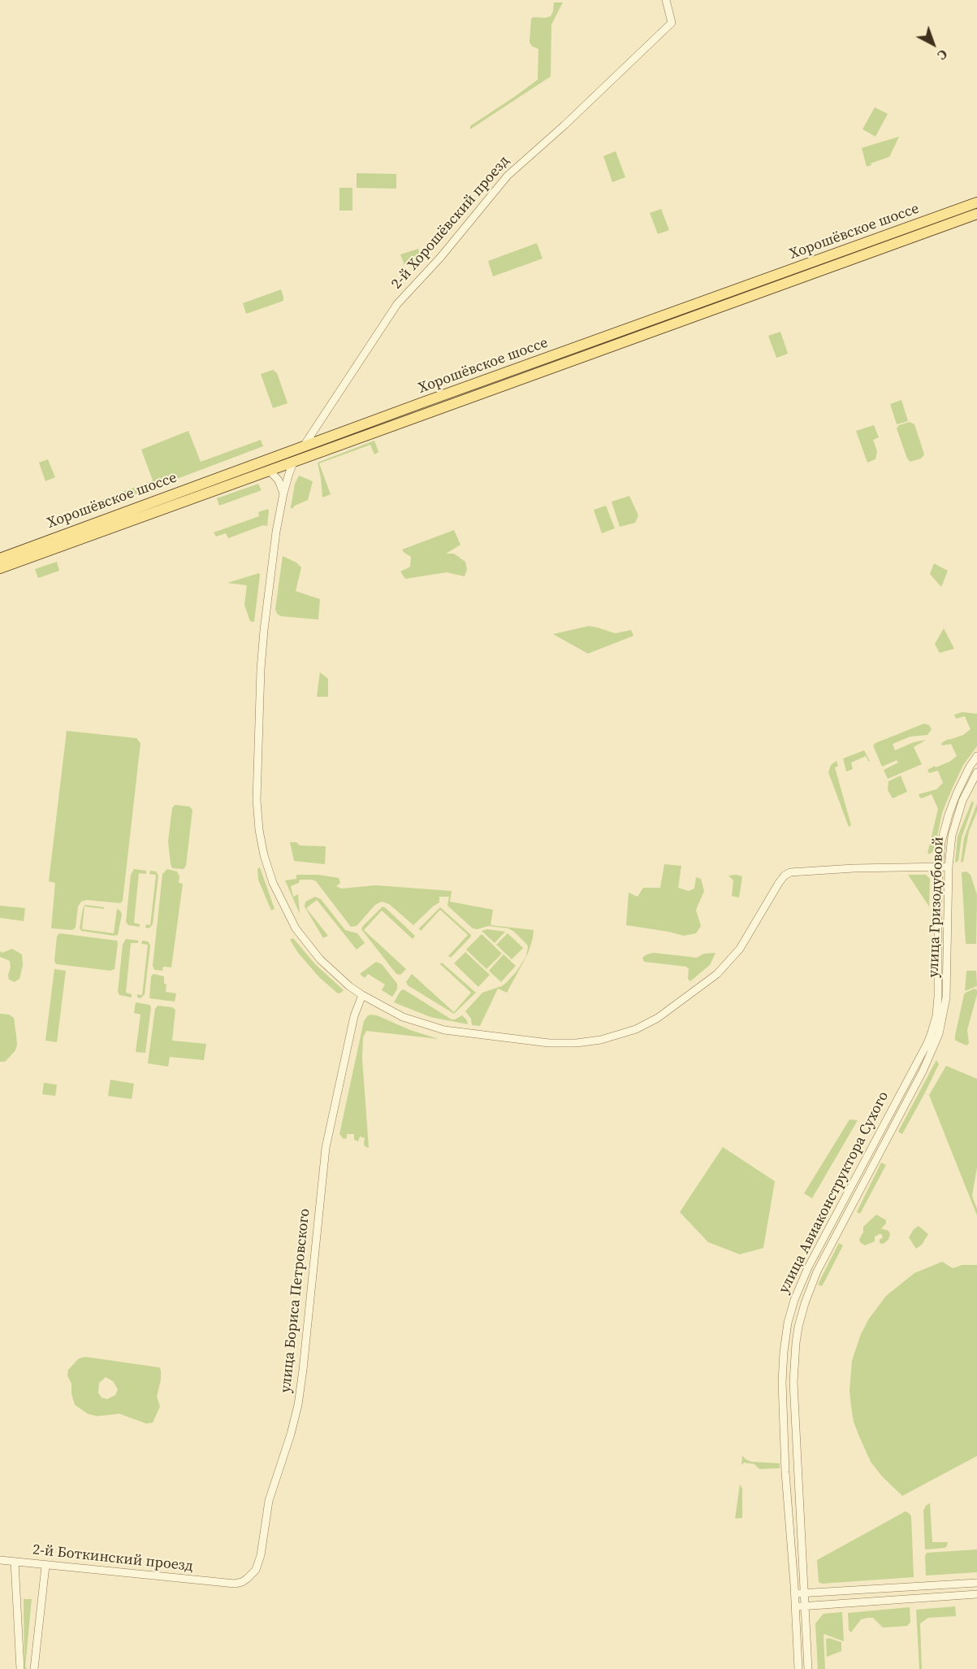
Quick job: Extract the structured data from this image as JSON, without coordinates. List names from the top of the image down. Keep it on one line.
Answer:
{"streets":{"main road":["Хорошёвское шоссе"],"street":["2-й Хорошёвский проезд","улица Гризодубовой","улица Авиаконструктора Сухого","улица Бориса Петровского","2-й Боткинский проезд"]},"crossings":[["2-й Хорошёвский проезд","Хорошёвское шоссе"],["2-й Хорошёвский проезд","улица Гризодубовой"],["2-й Хорошёвский проезд","улица Бориса Петровского"],["улица Гризодубовой","улица Авиаконструктора Сухого"],["улица Бориса Петровского","2-й Боткинский проезд"]],"north":"bottom right"}
